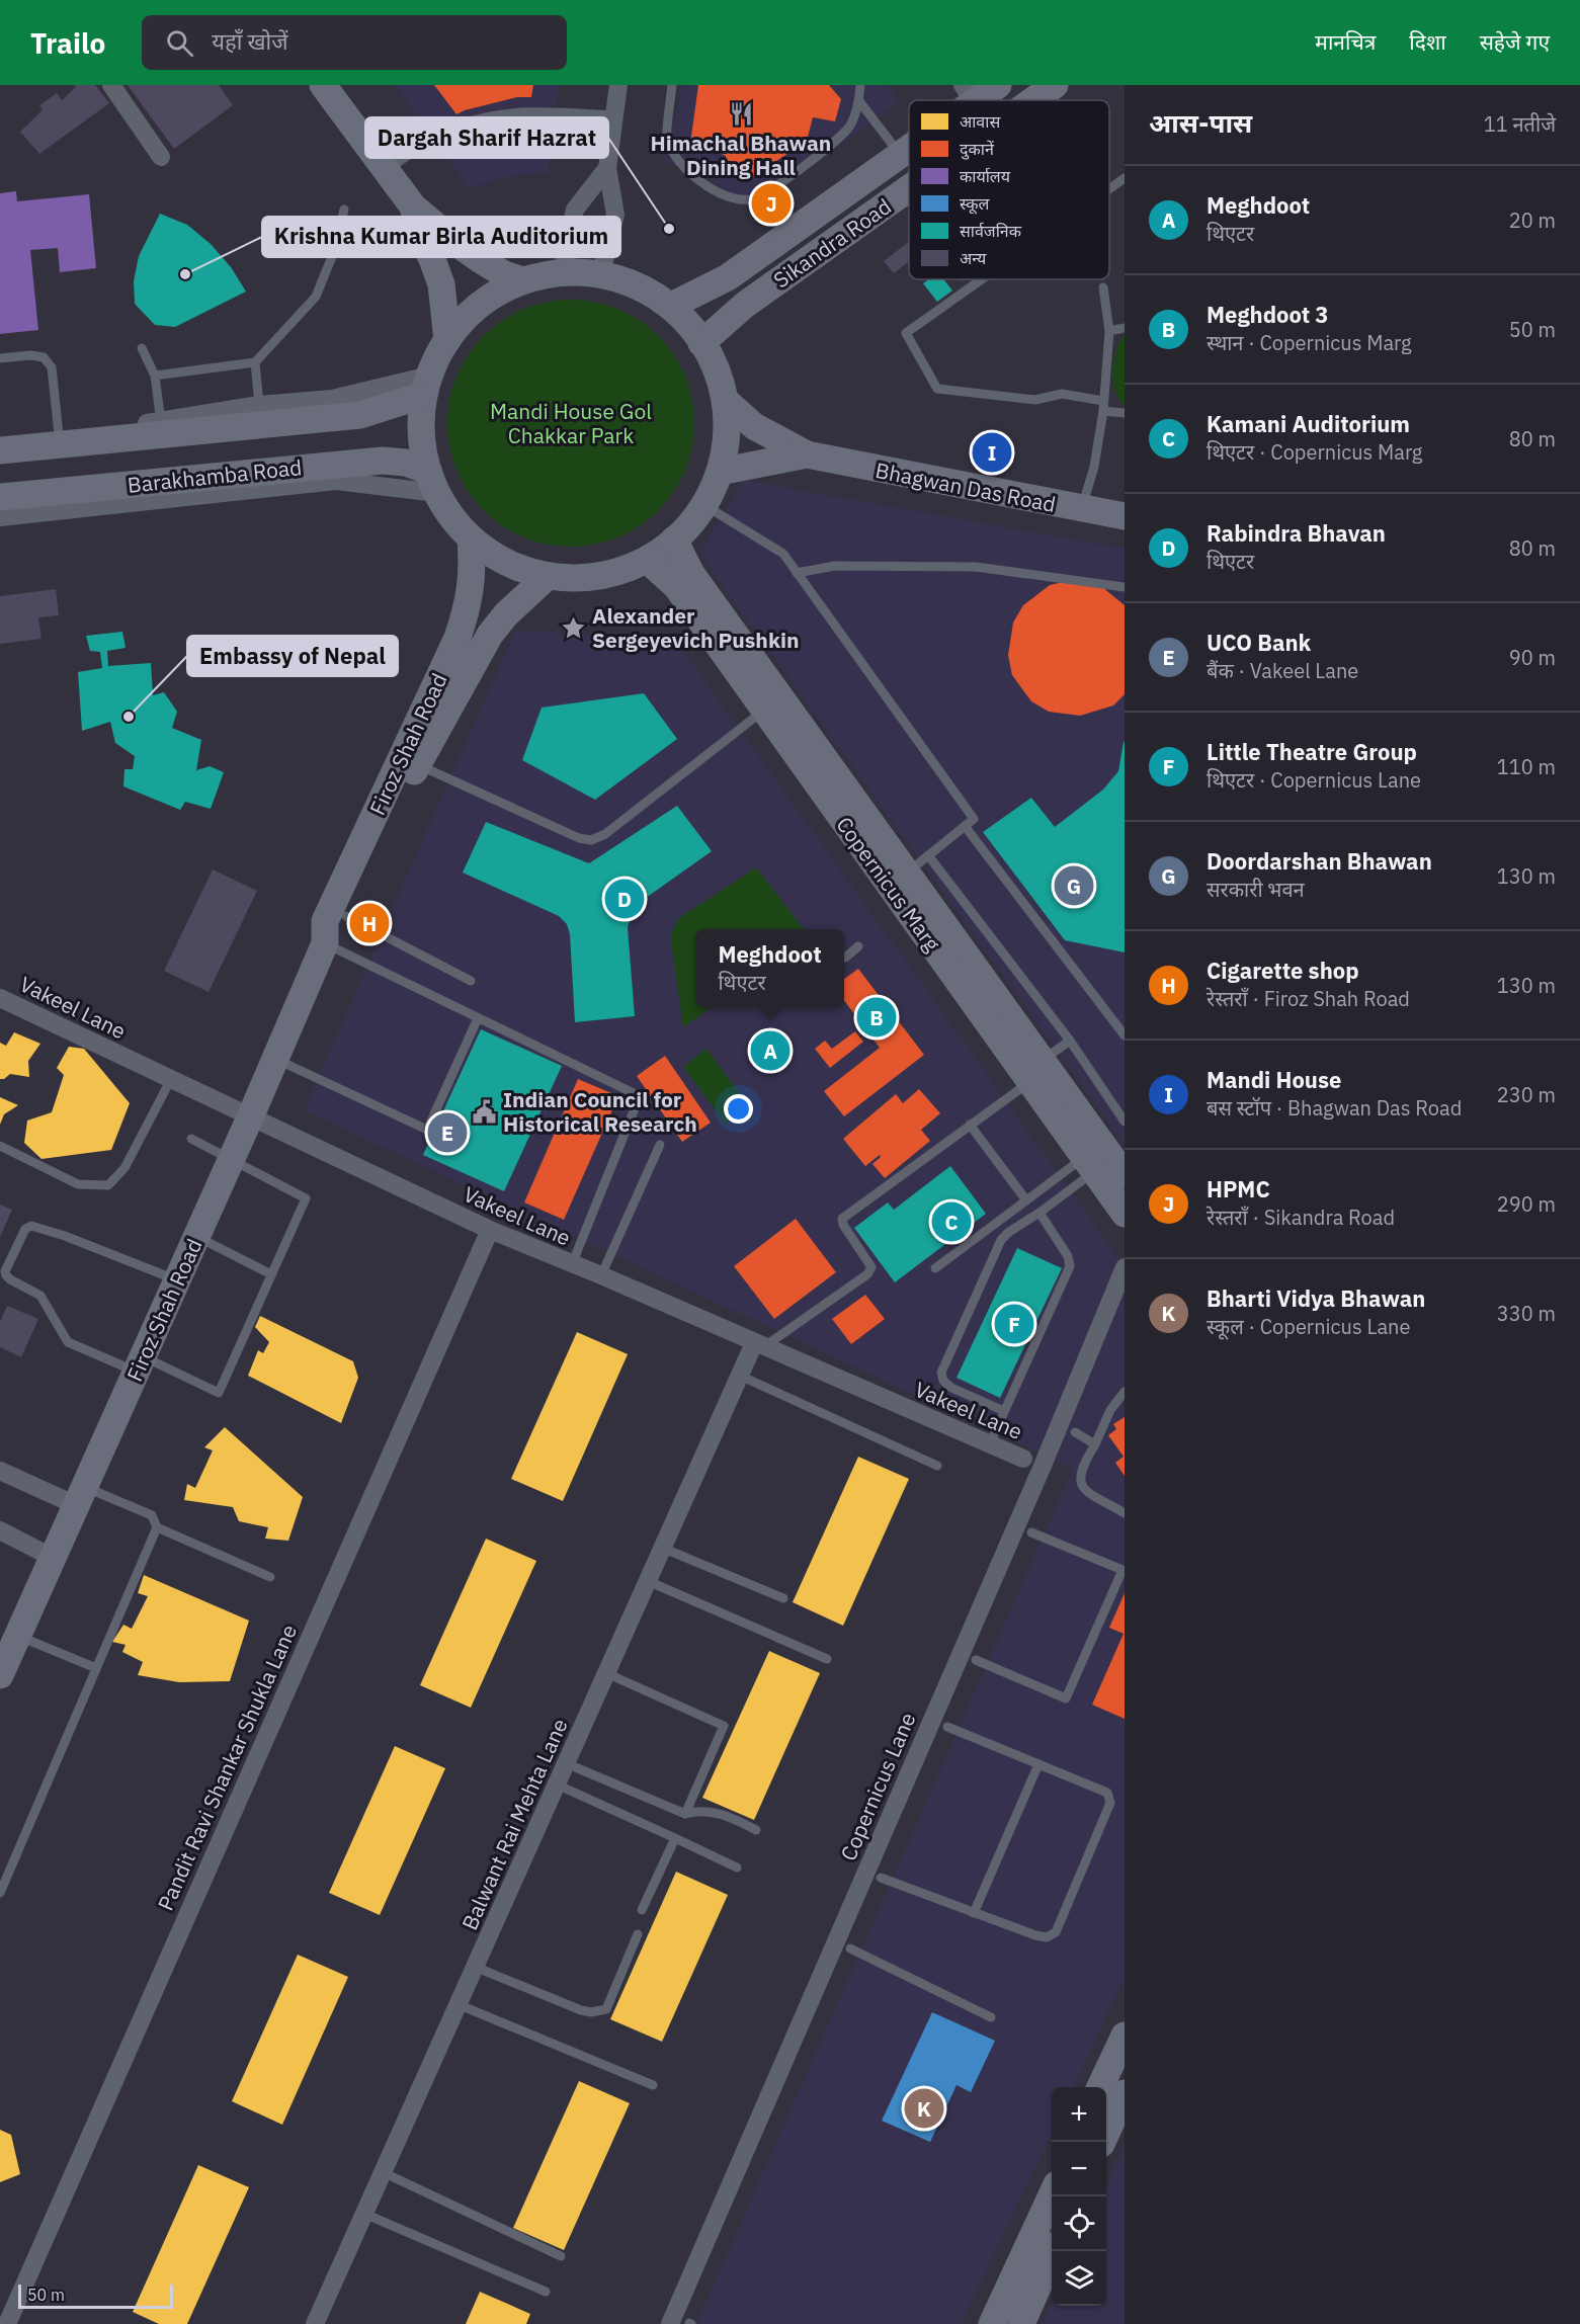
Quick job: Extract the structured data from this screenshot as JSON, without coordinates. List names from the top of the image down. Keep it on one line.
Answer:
{"streets":{"main road":["Sikandra Road","Barakhamba Road","Bhagwan Das Road","Firoz Shah Road","Copernicus Marg"],"street":["Vakeel Lane","Pandit Ravi Shankar Shukla Lane","Copernicus Lane","Balwant Rai Mehta Lane"]},"crossings":[["Firoz Shah Road","Vakeel Lane"],["Vakeel Lane","Pandit Ravi Shankar Shukla Lane"],["Vakeel Lane","Balwant Rai Mehta Lane"]],"parks":["Mandi House Gol Chakkar Park"],"places":{"restaurant":["Himachal Bhawan Dining Hall"],"other":["Dargah Sharif Hazrat","Krishna Kumar Birla Auditorium","Embassy of Nepal"],"place":["Alexander Sergeyevich Pushkin"],"public building":["Indian Council for Historical Research"]},"legend":["आवास","दुकानें","कार्यालय","स्कूल","सार्वजनिक","अन्य"],"scale_bar":"50 m","page":{"header":"Trailo","search":"यहाँ खोजें","nav":["मानचित्र","दिशा","सहेजे गए"],"heading":["आस-पास","11 नतीजे"],"list":[{"mark":"A","name":"Meghdoot","note":"थिएटर","value":"20 m"},{"mark":"B","name":"Meghdoot 3","note":"स्थान · Copernicus Marg","value":"50 m"},{"mark":"C","name":"Kamani Auditorium","note":"थिएटर · Copernicus Marg","value":"80 m"},{"mark":"D","name":"Rabindra Bhavan","note":"थिएटर","value":"80 m"},{"mark":"E","name":"UCO Bank","note":"बैंक · Vakeel Lane","value":"90 m"},{"mark":"F","name":"Little Theatre Group","note":"थिएटर · Copernicus Lane","value":"110 m"},{"mark":"G","name":"Doordarshan Bhawan","note":"सरकारी भवन","value":"130 m"},{"mark":"H","name":"Cigarette shop","note":"रेस्तराँ · Firoz Shah Road","value":"130 m"},{"mark":"I","name":"Mandi House","note":"बस स्टॉप · Bhagwan Das Road","value":"230 m"},{"mark":"J","name":"HPMC","note":"रेस्तराँ · Sikandra Road","value":"290 m"},{"mark":"K","name":"Bharti Vidya Bhawan","note":"स्कूल · Copernicus Lane","value":"330 m"}],"pins":["J","I","G","D","H","B","A","E","C","F","K"],"popup":["Meghdoot","थिएटर"],"map_buttons":["+","−"],"scale":"50 m"}}
